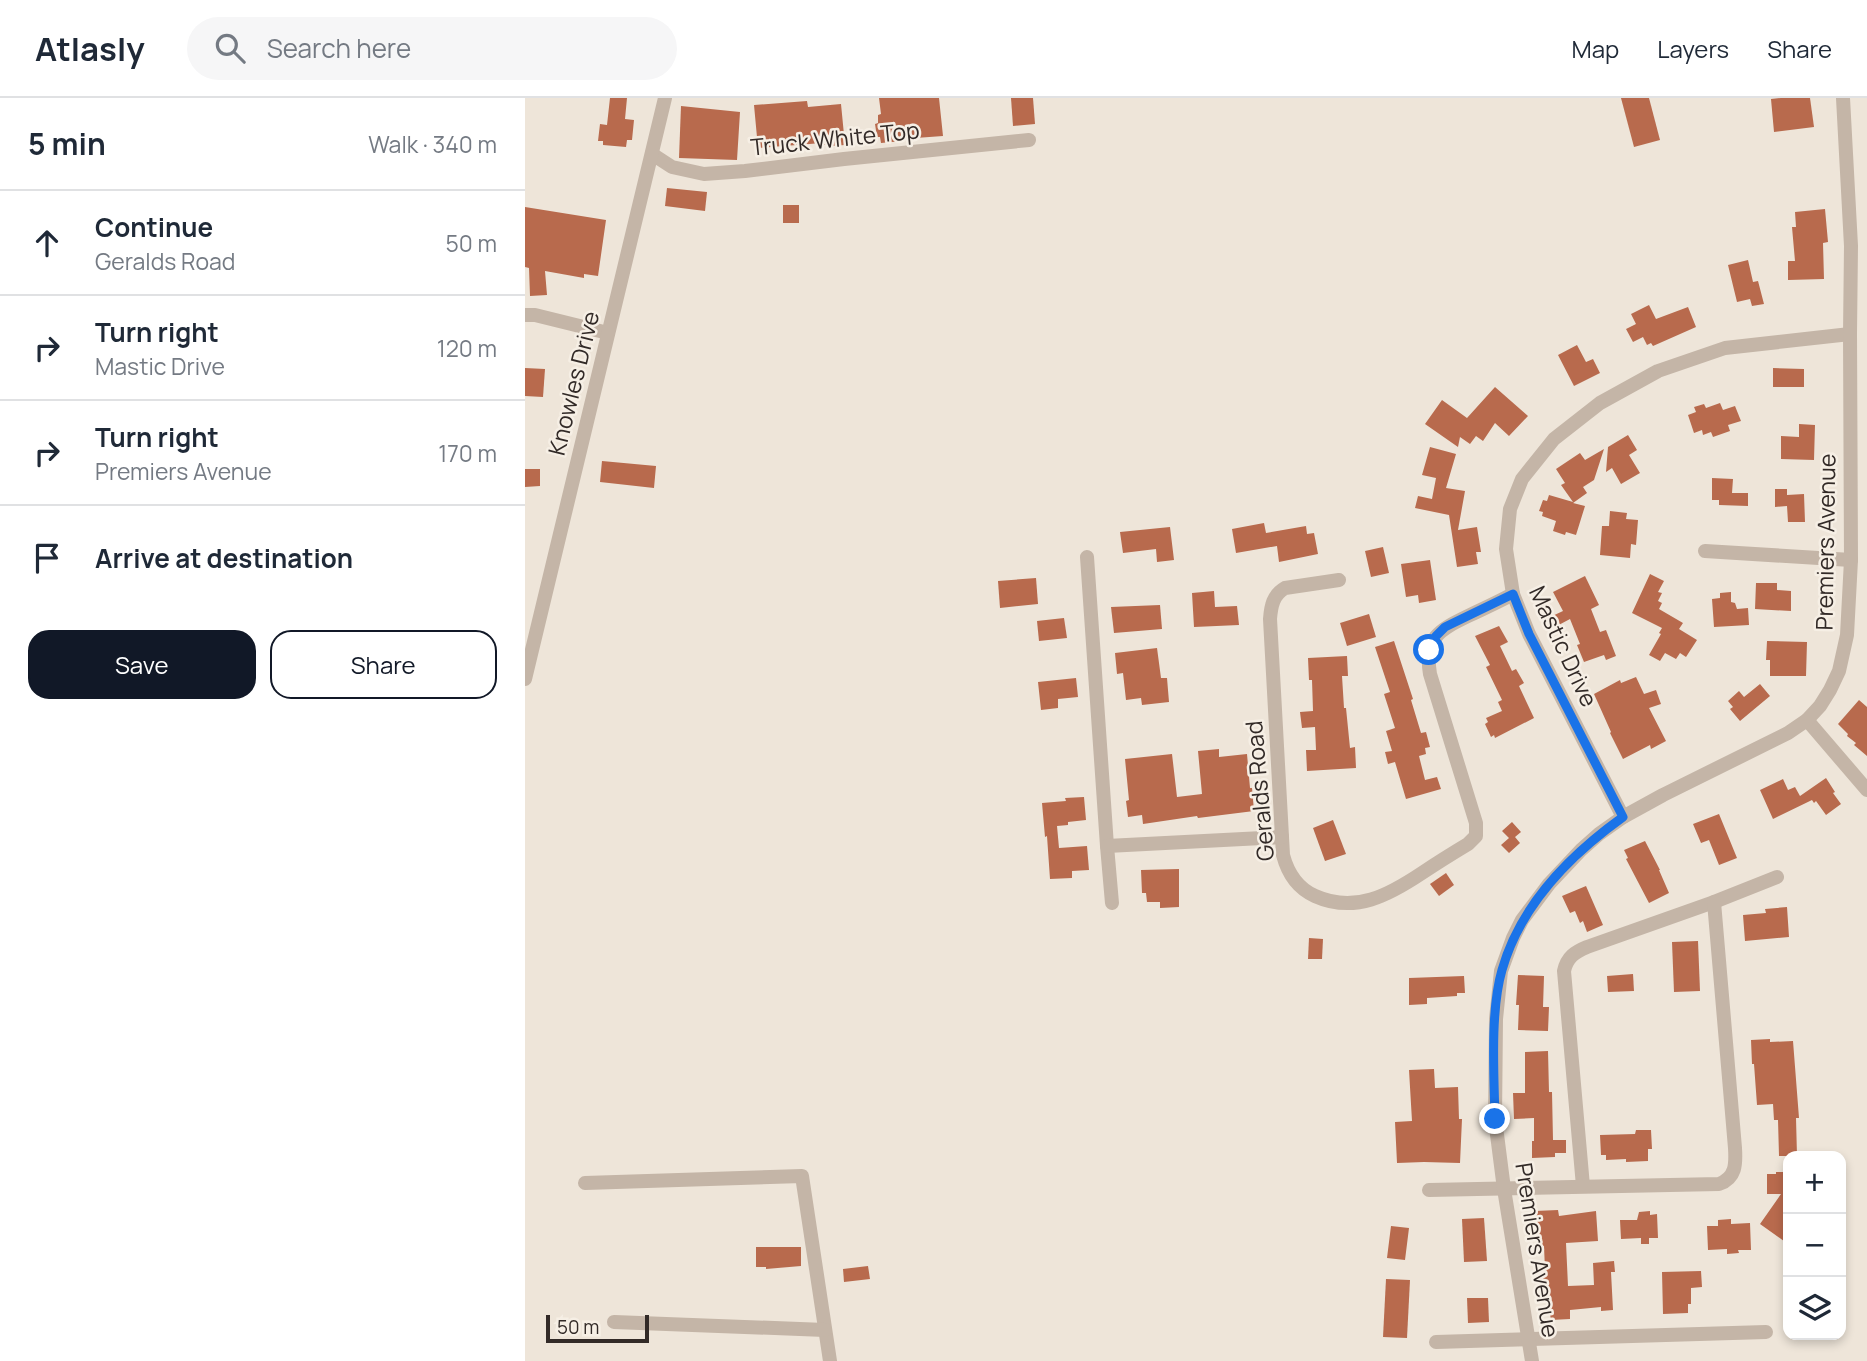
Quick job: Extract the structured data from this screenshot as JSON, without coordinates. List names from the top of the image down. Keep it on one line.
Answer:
{"streets":{"street":["Truck White Top","Knowles Drive","Premiers Avenue","Mastic Drive","Geralds Road"]},"crossings":[["Truck White Top","Knowles Drive"],["Premiers Avenue","Mastic Drive"],["Mastic Drive","Geralds Road"]],"scale_bar":"50 m","page":{"header":"Atlasly","search":"Search here","nav":["Map","Layers","Share"],"heading":["5 min","Walk · 340 m"],"list":[["Continue","Geralds Road","50 m"],["Turn right","Mastic Drive","120 m"],["Turn right","Premiers Avenue","170 m"],"Arrive at destination"],"buttons":["Save","Share"],"map_buttons":["+","−"],"scale":"50 m"}}
